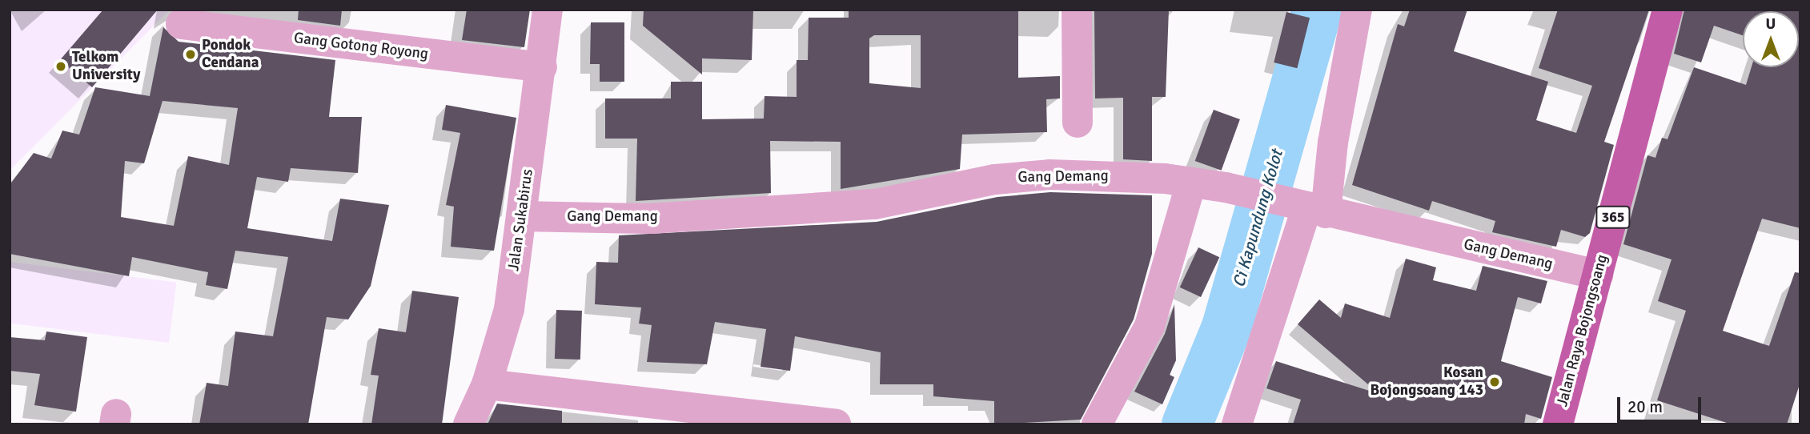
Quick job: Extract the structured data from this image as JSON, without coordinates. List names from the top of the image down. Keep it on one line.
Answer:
{"streets":{"main road":["365","Jalan Raya Bojongsoang"],"street":["Gang Gotong Royong","Gang Demang","Jalan Sukabirus"]},"crossings":[["Gang Gotong Royong","Jalan Sukabirus"],["Gang Demang","Jalan Sukabirus"],["Gang Demang","Jalan Raya Bojongsoang"]],"water":["Ci Kapundung Kolot"],"places":["Pondok Cendana","Telkom University","Kosan Bojongsoang 143"],"scale_bar":"20 m","north":"top"}
